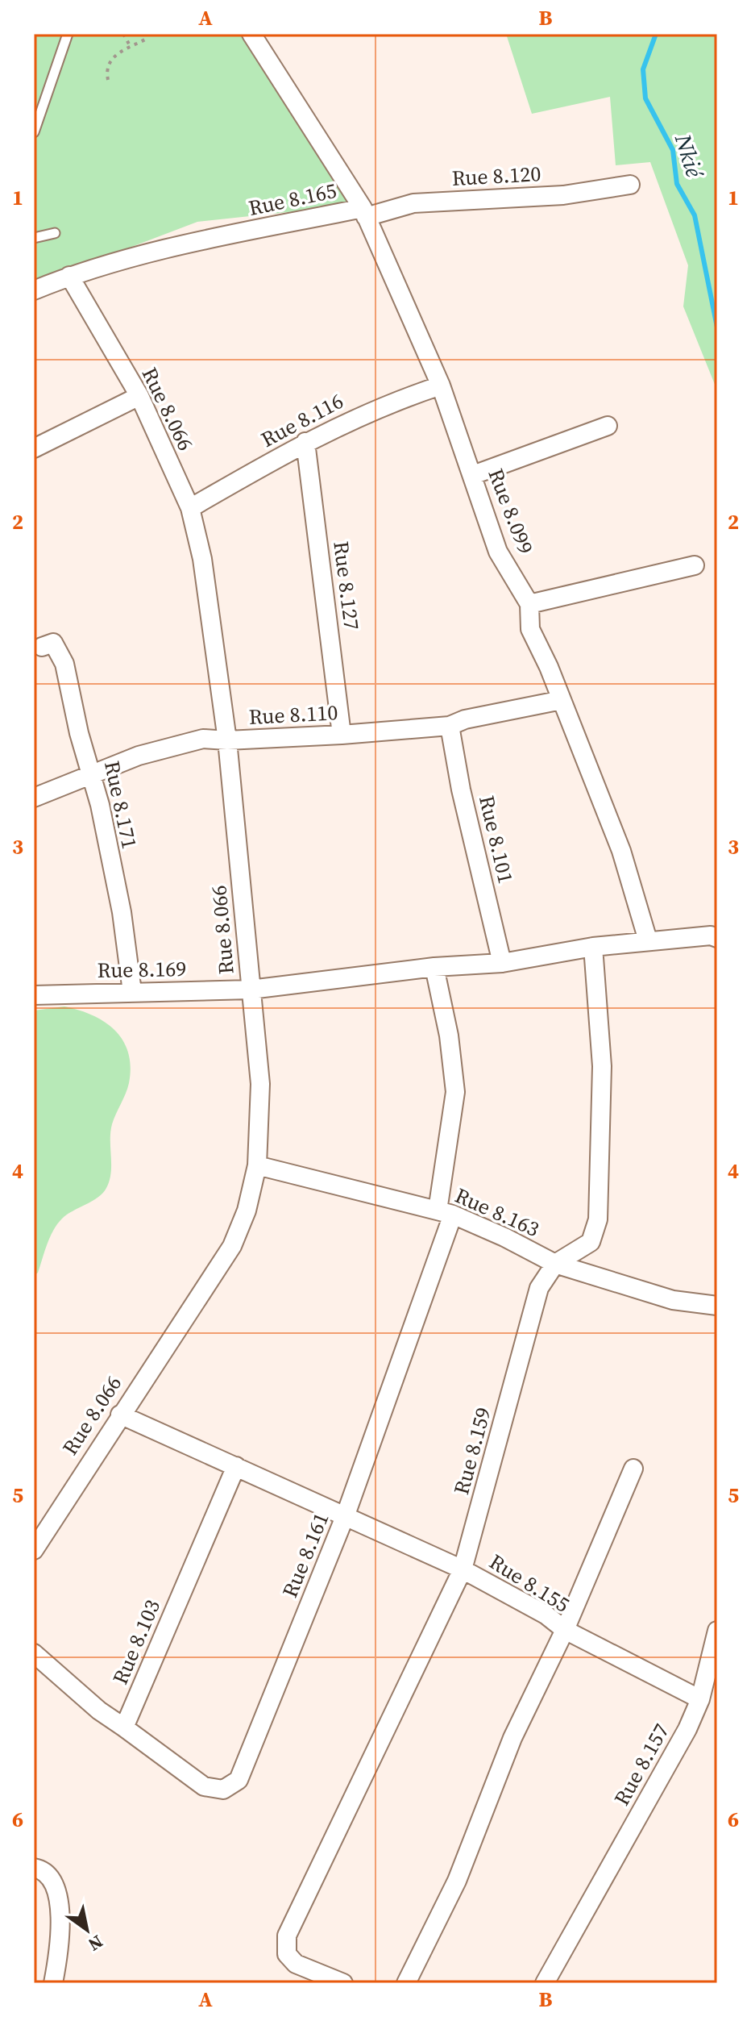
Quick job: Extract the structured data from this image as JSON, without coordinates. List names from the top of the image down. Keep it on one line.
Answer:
{"streets":{"street":["Rue 8.120","Rue 8.165","Rue 8.066","Rue 8.116","Rue 8.099","Rue 8.127","Rue 8.110","Rue 8.171","Rue 8.101","Rue 8.169","Rue 8.163","Rue 8.159","Rue 8.161","Rue 8.155","Rue 8.103","Rue 8.157"]},"crossings":[["Rue 8.120","Rue 8.165"],["Rue 8.120","Rue 8.099"],["Rue 8.165","Rue 8.066"],["Rue 8.165","Rue 8.099"],["Rue 8.066","Rue 8.116"],["Rue 8.066","Rue 8.110"],["Rue 8.066","Rue 8.169"],["Rue 8.066","Rue 8.163"],["Rue 8.066","Rue 8.155"],["Rue 8.116","Rue 8.099"],["Rue 8.116","Rue 8.127"],["Rue 8.099","Rue 8.110"],["Rue 8.127","Rue 8.110"],["Rue 8.110","Rue 8.171"],["Rue 8.110","Rue 8.101"],["Rue 8.171","Rue 8.169"],["Rue 8.163","Rue 8.159"],["Rue 8.163","Rue 8.161"],["Rue 8.159","Rue 8.155"],["Rue 8.161","Rue 8.155"],["Rue 8.161","Rue 8.103"],["Rue 8.155","Rue 8.103"]],"water":["Nkié"],"north":"bottom right","grid":{"columns":["A","B"],"rows":["1","2","3","4","5","6"]}}
